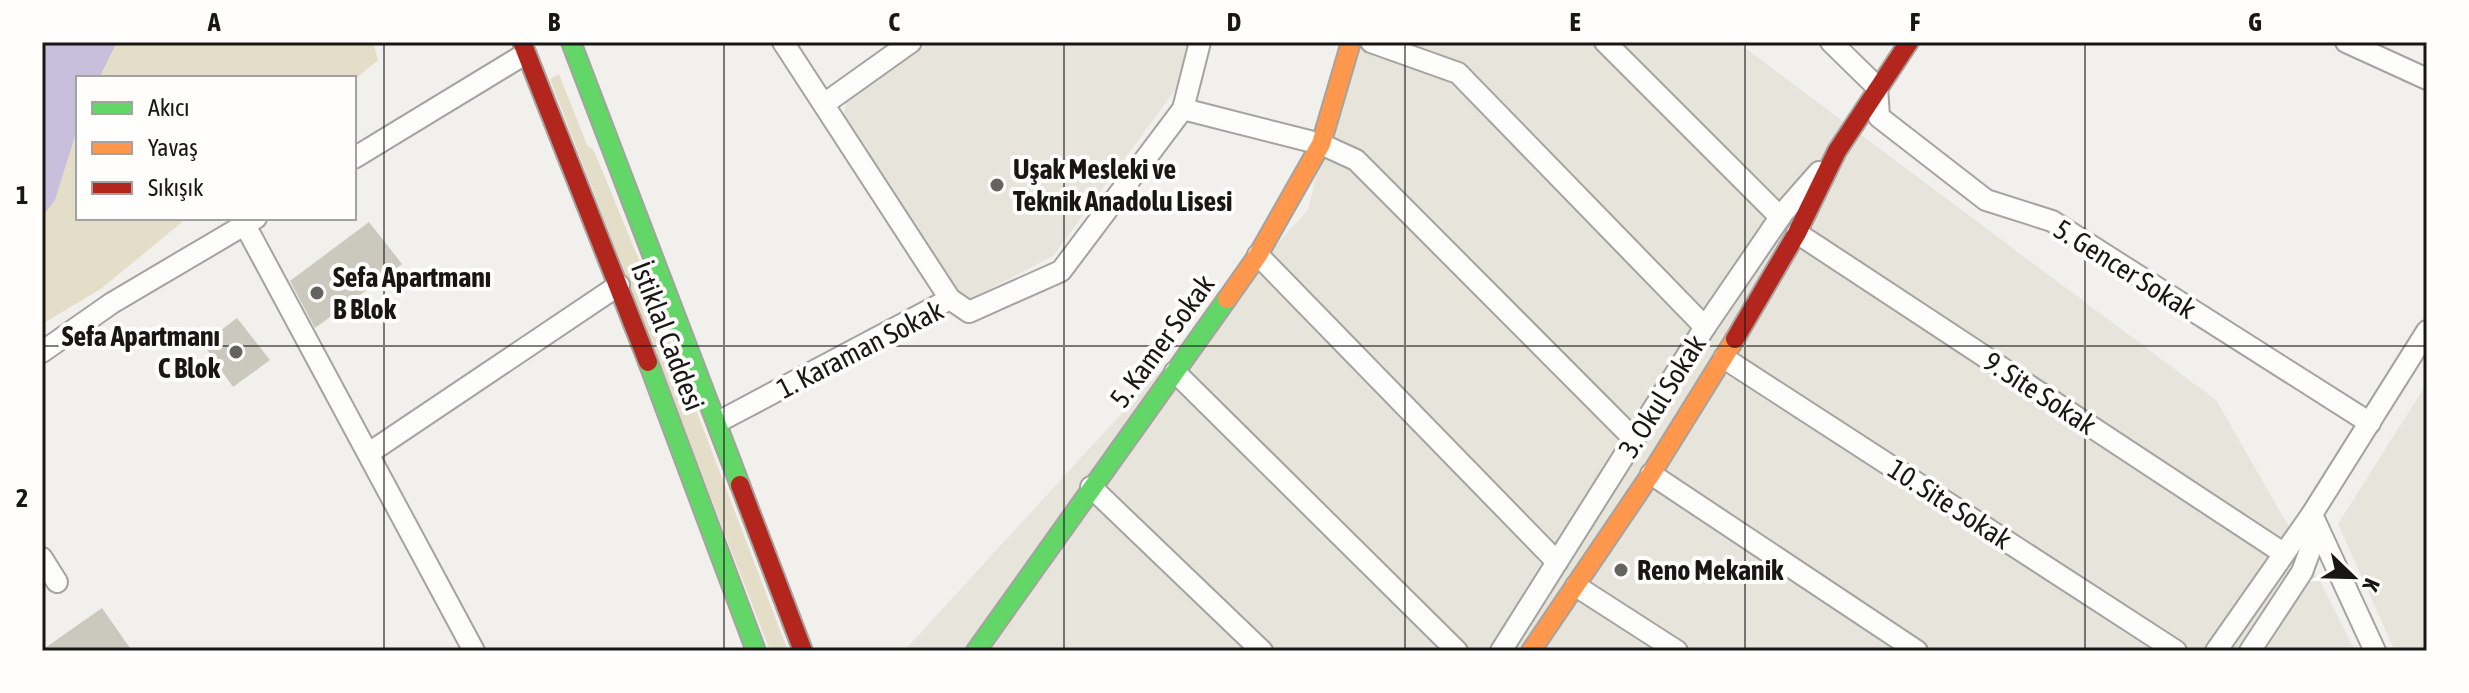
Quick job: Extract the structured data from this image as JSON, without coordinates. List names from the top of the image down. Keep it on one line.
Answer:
{"streets":{"street":["5. Gencer Sokak","İstiklal Caddesi","5. Kamer Sokak","1. Karaman Sokak","9. Site Sokak","3. Okul Sokak","10. Site Sokak"]},"crossings":[["5. Gencer Sokak","3. Okul Sokak"],["İstiklal Caddesi","1. Karaman Sokak"],["9. Site Sokak","3. Okul Sokak"],["3. Okul Sokak","10. Site Sokak"]],"places":["Uşak Mesleki ve Teknik Anadolu Lisesi","Sefa Apartmanı B Blok","Sefa Apartmanı C Blok","Reno Mekanik"],"legend":["Akıcı","Yavaş","Sıkışık"],"north":"bottom right","grid":{"columns":["A","B","C","D","E","F","G"],"rows":["1","2"]}}
